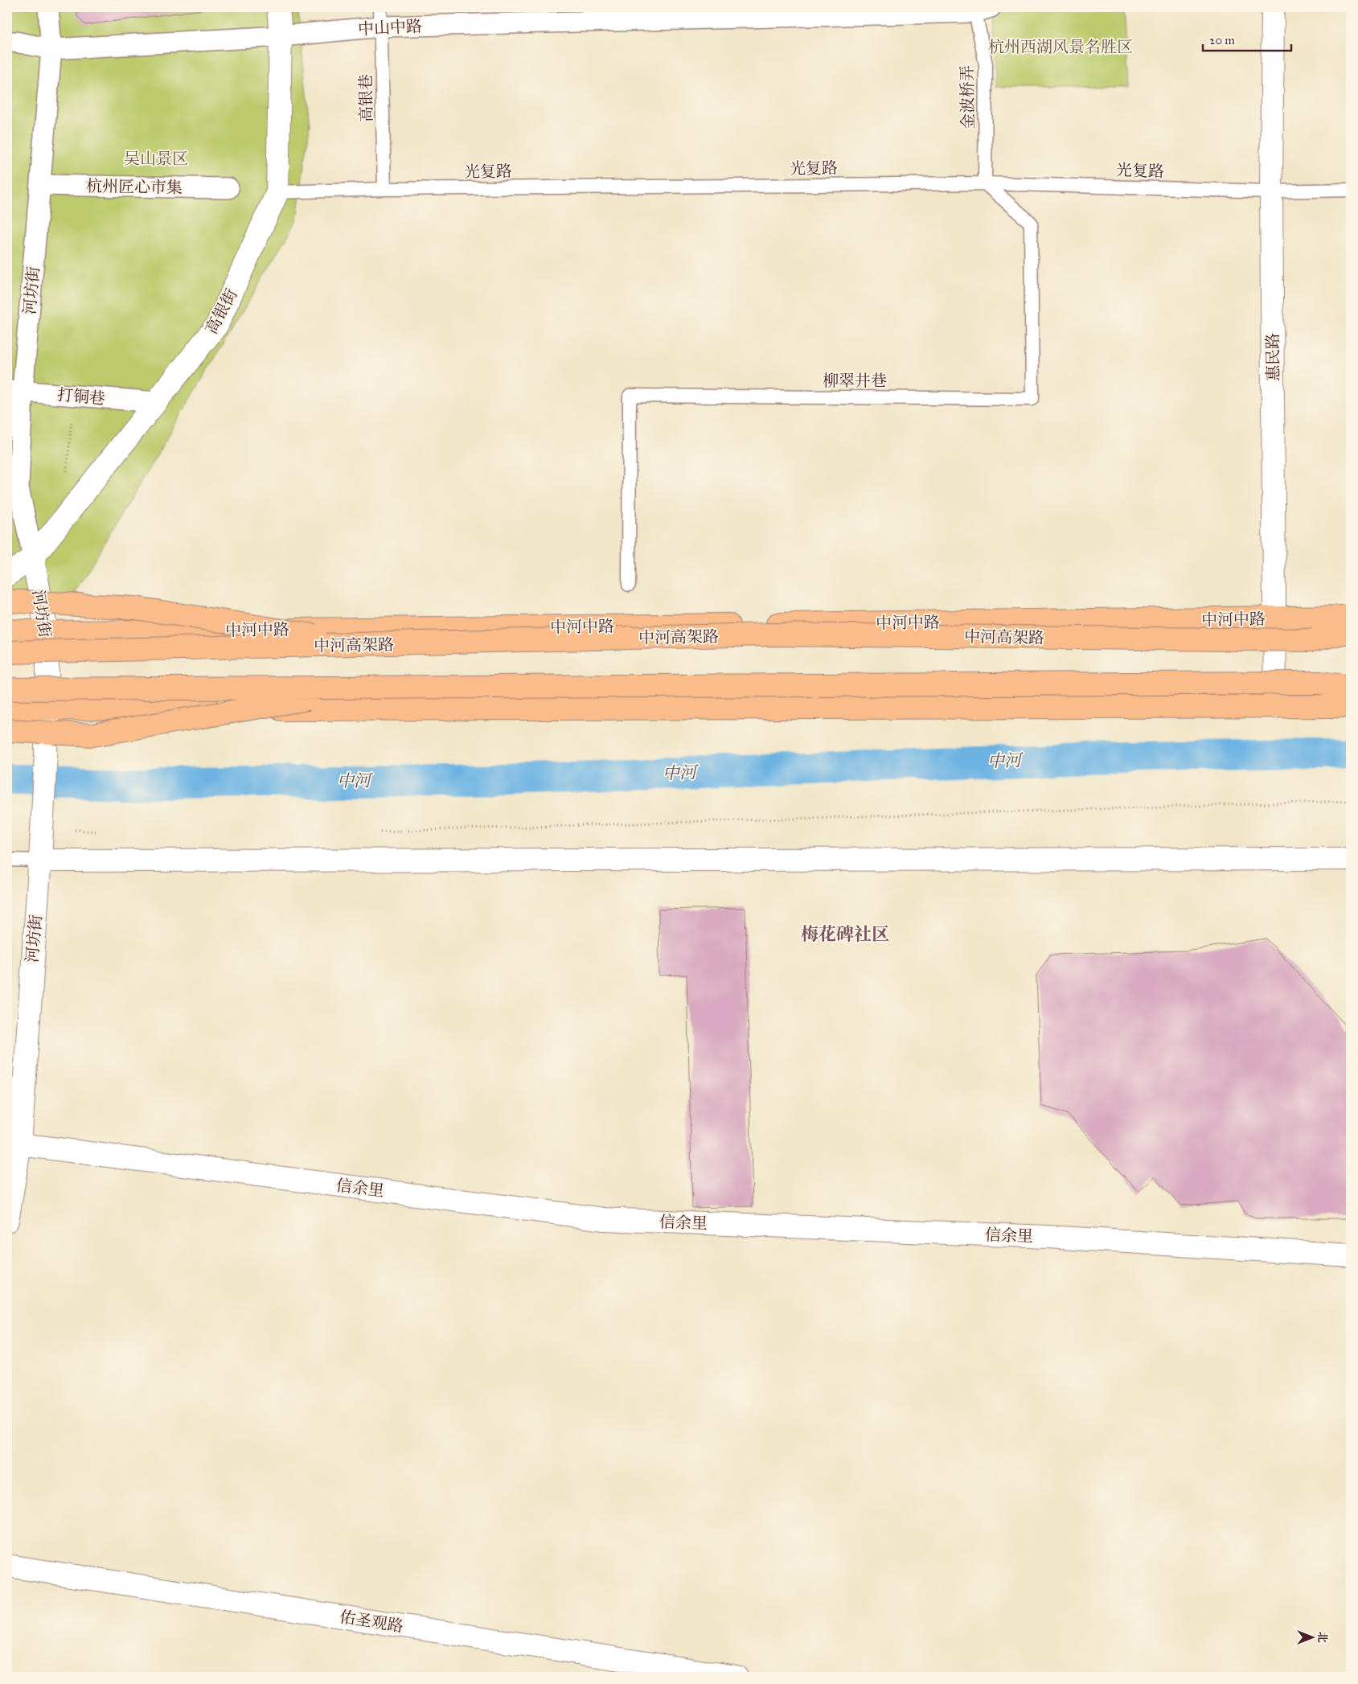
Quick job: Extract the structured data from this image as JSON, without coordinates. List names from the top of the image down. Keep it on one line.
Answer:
{"streets":{"main road":["中河中路","中河高架路"],"street":["中山中路","杭州匠心市集","河坊街","高银街","惠民路","打铜巷","信余里","佑圣观路"],"lane":["金波桥弄","高银巷","光复路","柳翠井巷"]},"crossings":[["中山中路","金波桥弄"],["中山中路","高银巷"],["中山中路","河坊街"],["中山中路","高银街"],["金波桥弄","光复路"],["金波桥弄","柳翠井巷"],["高银巷","光复路"],["光复路","高银街"],["光复路","惠民路"],["光复路","柳翠井巷"],["杭州匠心市集","河坊街"],["河坊街","高银街"],["河坊街","打铜巷"],["河坊街","中河中路"],["河坊街","信余里"],["高银街","打铜巷"],["惠民路","中河中路"]],"districts":["梅花碑社区"],"water":["中河"],"parks":["杭州西湖风景名胜区","吴山景区"],"scale_bar":"20 m","north":"right"}
